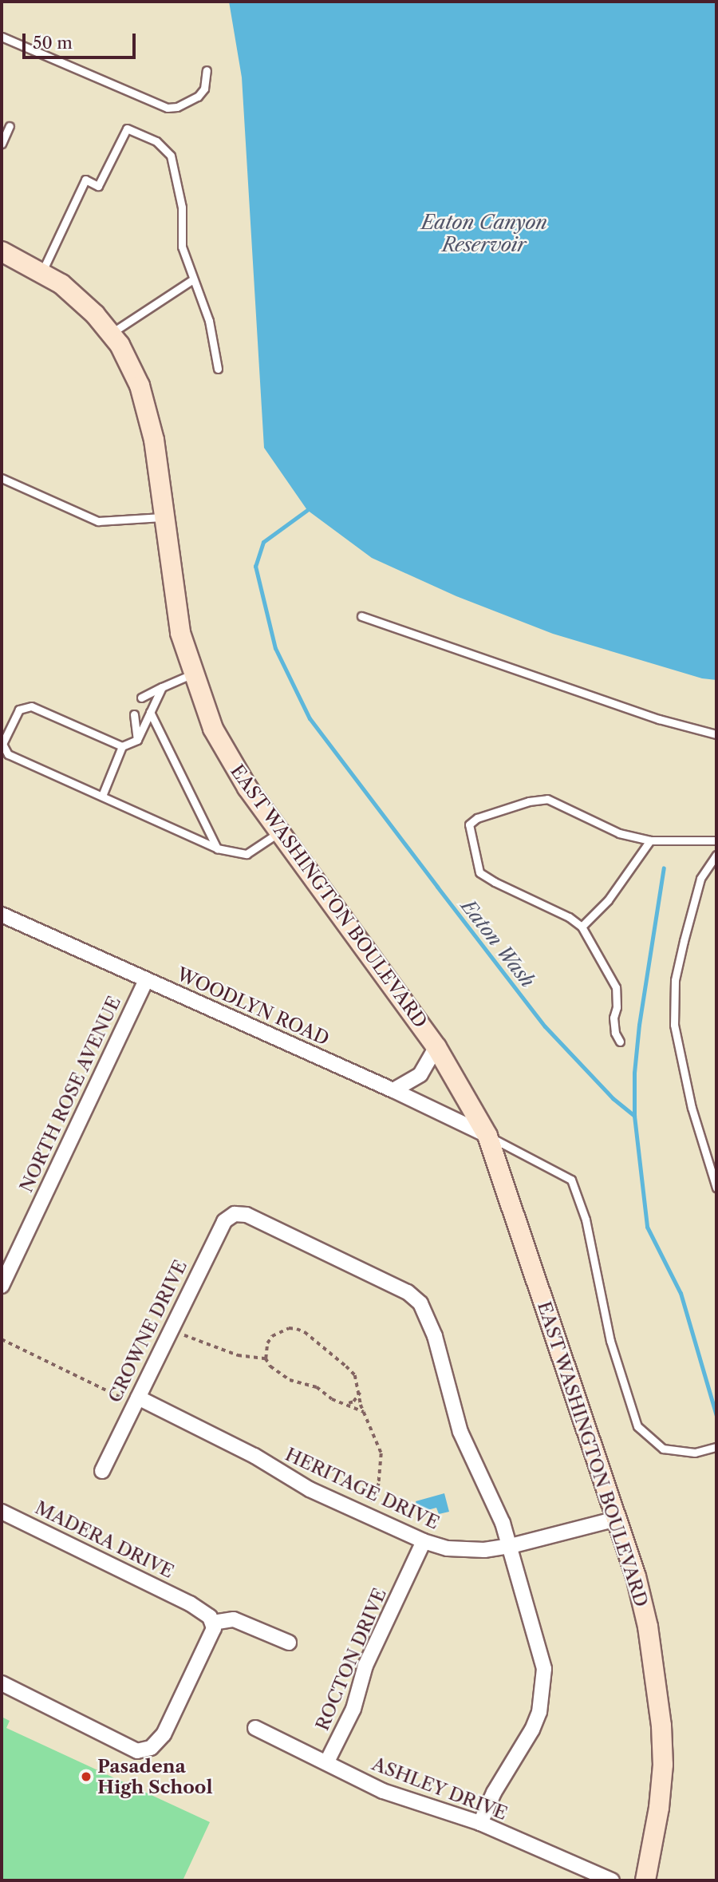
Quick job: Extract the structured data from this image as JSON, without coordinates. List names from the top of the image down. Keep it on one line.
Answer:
{"streets":{"main road":["EAST WASHINGTON BOULEVARD"],"street":["WOODLYN ROAD","NORTH ROSE AVENUE","CROWNE DRIVE","HERITAGE DRIVE","MADERA DRIVE","ROCTON DRIVE","ASHLEY DRIVE"]},"crossings":[["EAST WASHINGTON BOULEVARD","WOODLYN ROAD"],["EAST WASHINGTON BOULEVARD","HERITAGE DRIVE"],["WOODLYN ROAD","NORTH ROSE AVENUE"],["CROWNE DRIVE","HERITAGE DRIVE"],["HERITAGE DRIVE","ROCTON DRIVE"],["ROCTON DRIVE","ASHLEY DRIVE"]],"water":["Eaton Canyon Reservoir","Eaton Wash"],"places":["Pasadena High School"],"scale_bar":"50 m"}
